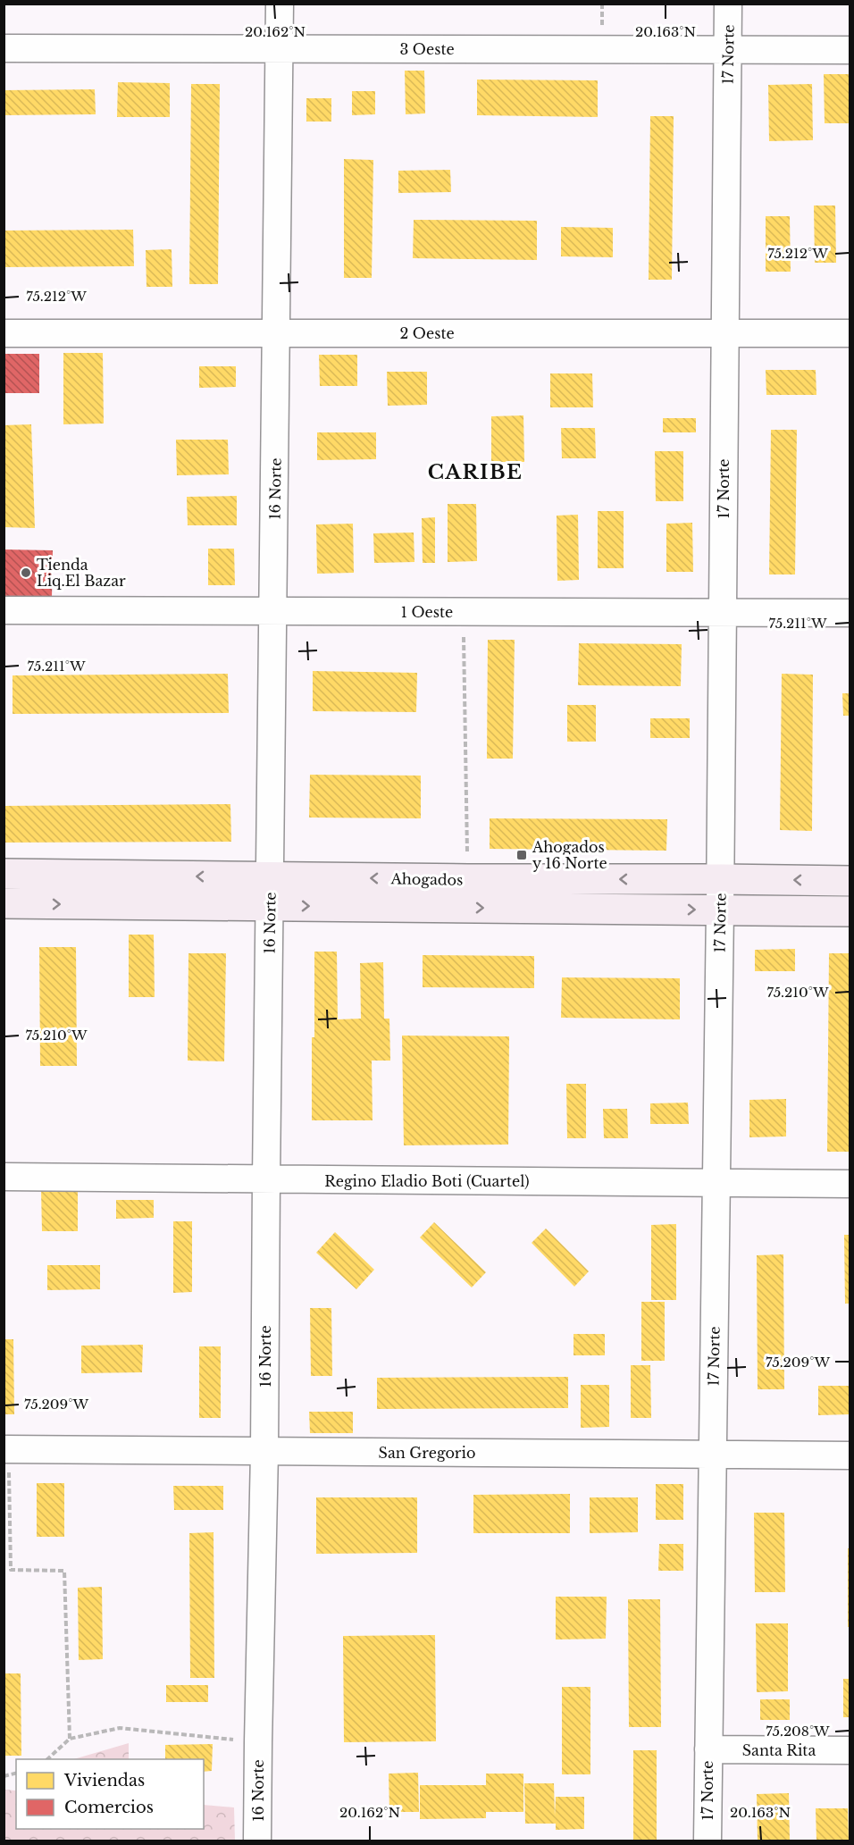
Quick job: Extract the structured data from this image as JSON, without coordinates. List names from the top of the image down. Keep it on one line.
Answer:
{"streets":{"main road":["Ahogados"],"street":["3 Oeste","17 Norte","2 Oeste","16 Norte","1 Oeste","Regino Eladio Boti (Cuartel)","San Gregorio","Santa Rita"]},"crossings":[["3 Oeste","17 Norte"],["3 Oeste","16 Norte"],["17 Norte","2 Oeste"],["17 Norte","1 Oeste"],["17 Norte","Ahogados"],["17 Norte","Regino Eladio Boti (Cuartel)"],["17 Norte","San Gregorio"],["17 Norte","Santa Rita"],["2 Oeste","16 Norte"],["16 Norte","1 Oeste"],["16 Norte","Ahogados"],["16 Norte","Regino Eladio Boti (Cuartel)"],["16 Norte","San Gregorio"]],"districts":["CARIBE"],"places":{"other":["Tienda Liq.El Bazar"],"transit":["Ahogados y 16 Norte"]},"legend":["Viviendas","Comercios"],"coordinates":["20.162°N","20.163°N","75.212°W","75.211°W","75.210°W","75.209°W","75.208°W"]}
